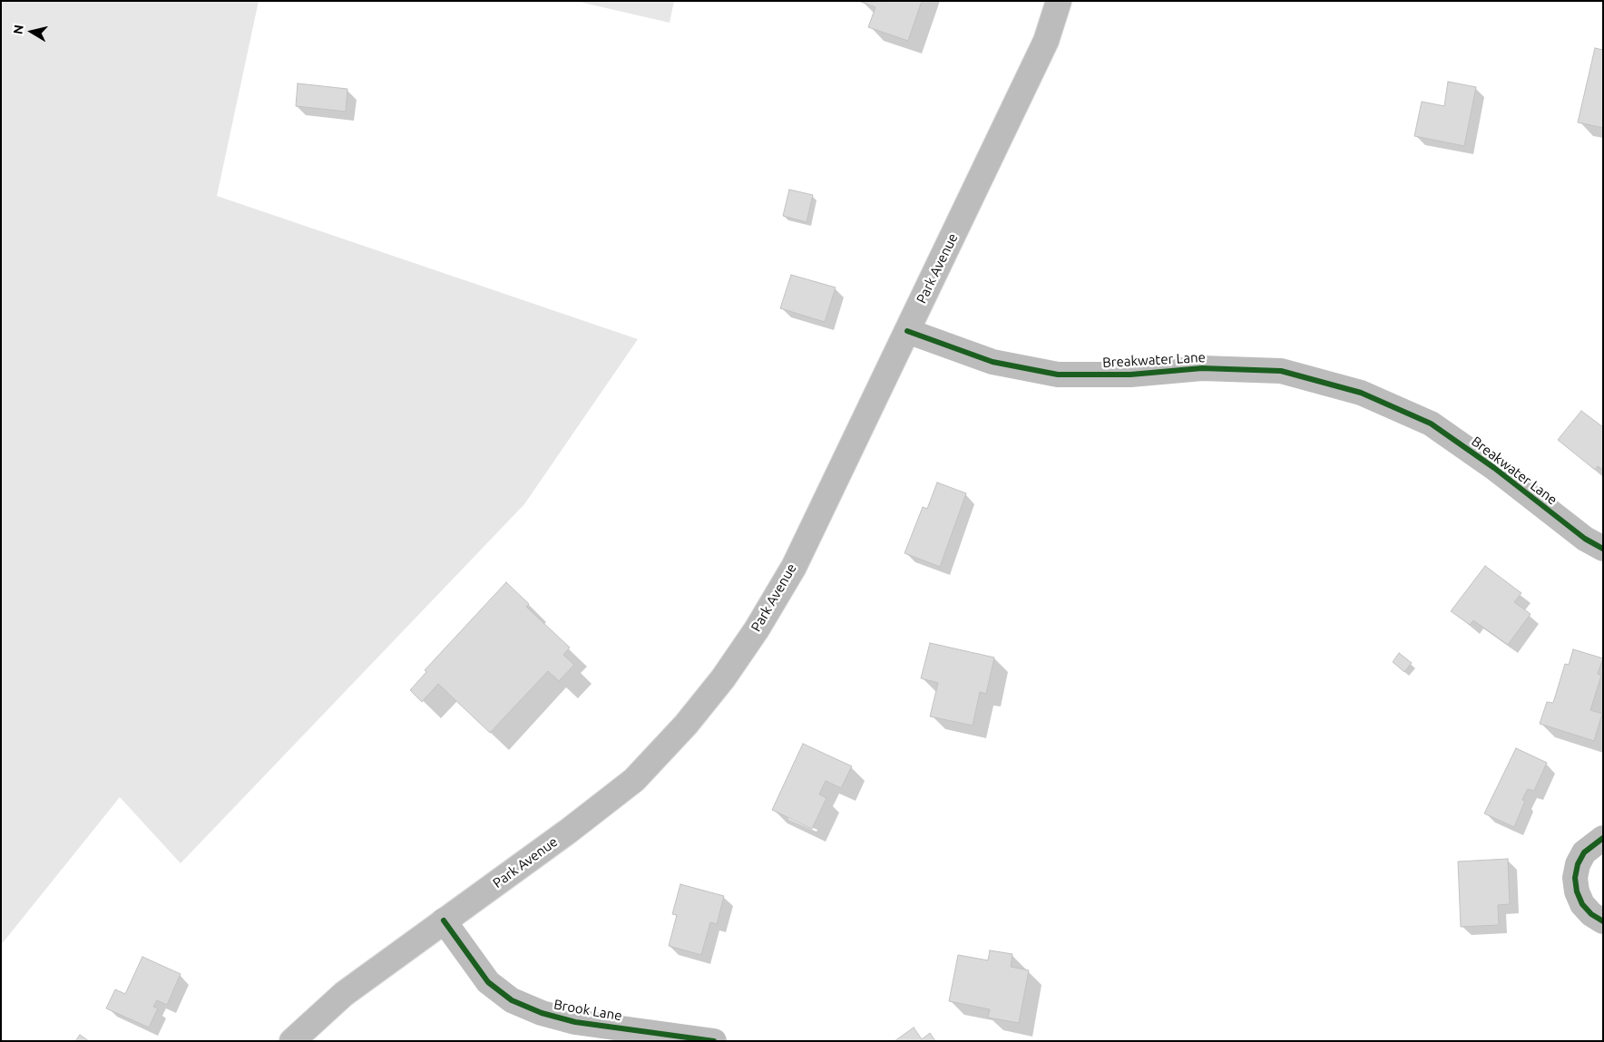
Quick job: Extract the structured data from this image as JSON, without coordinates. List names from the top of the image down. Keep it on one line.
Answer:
{"streets":{"main road":["Park Avenue","Breakwater Lane","Brook Lane"]},"crossings":[["Park Avenue","Breakwater Lane"],["Park Avenue","Brook Lane"]],"north":"left"}
